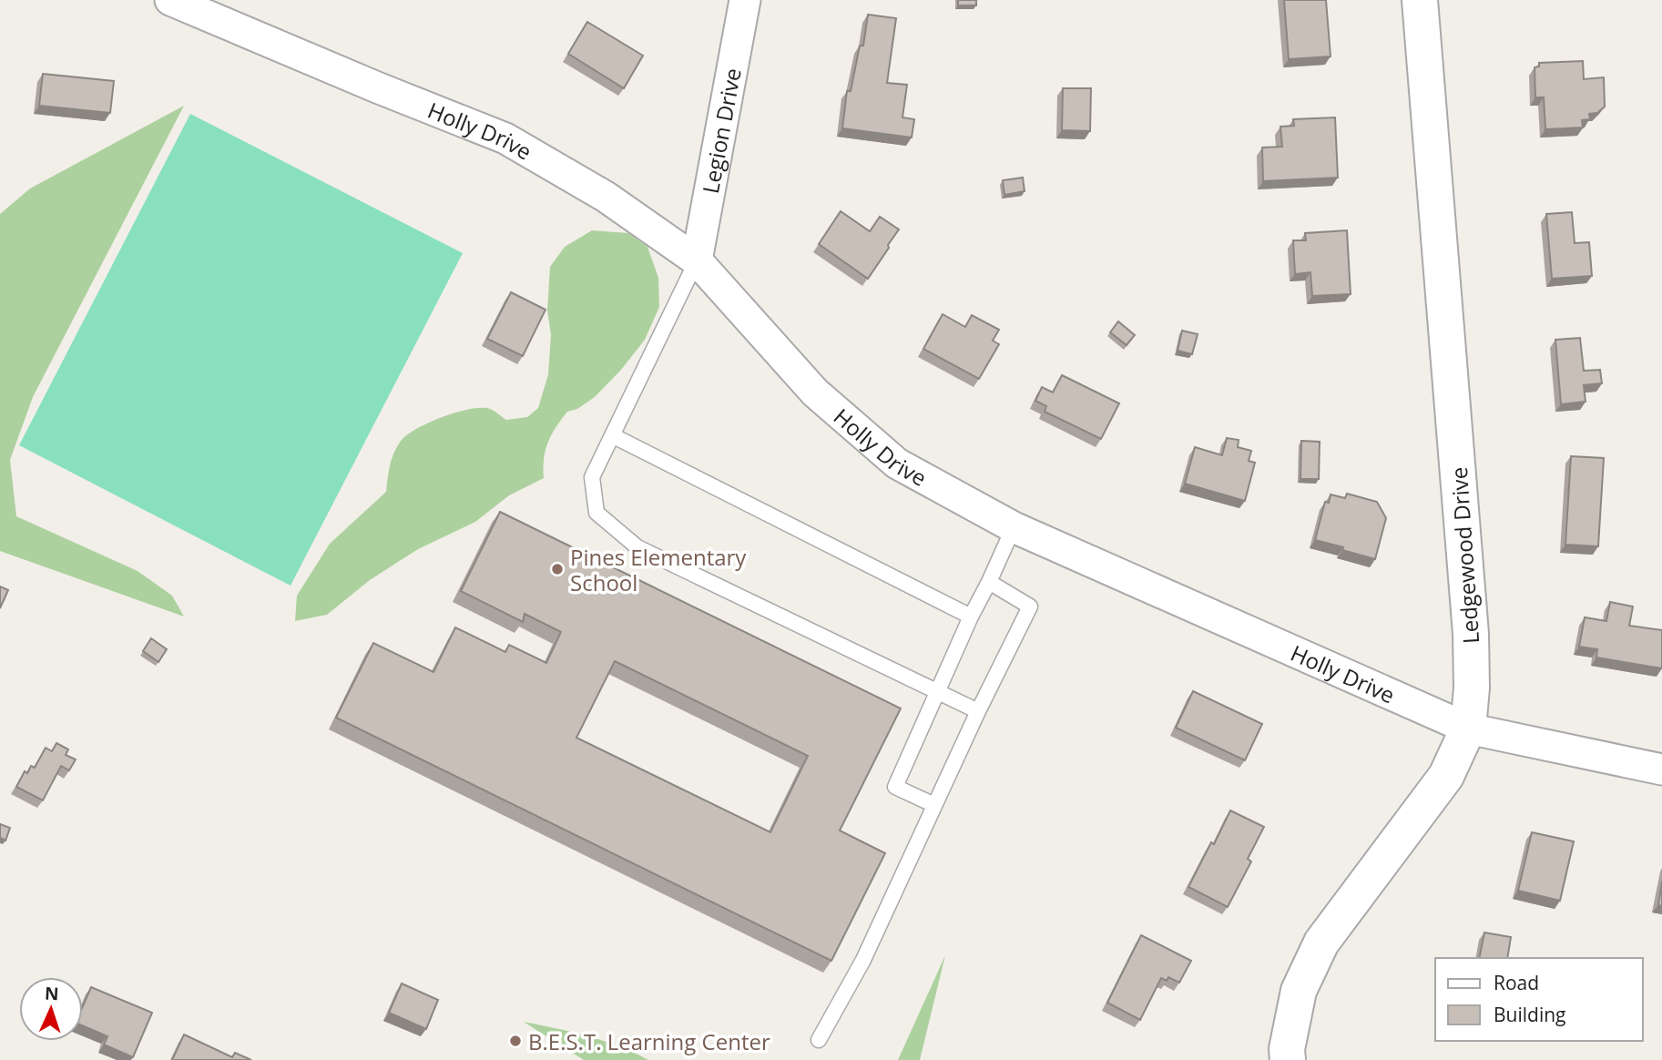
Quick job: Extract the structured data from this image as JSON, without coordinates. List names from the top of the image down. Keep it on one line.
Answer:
{"streets":{"street":["Legion Drive","Holly Drive","Ledgewood Drive"]},"crossings":[["Legion Drive","Holly Drive"],["Holly Drive","Ledgewood Drive"]],"places":["Pines Elementary School","B.E.S.T. Learning Center"],"legend":["Road","Building"],"north":"top"}
